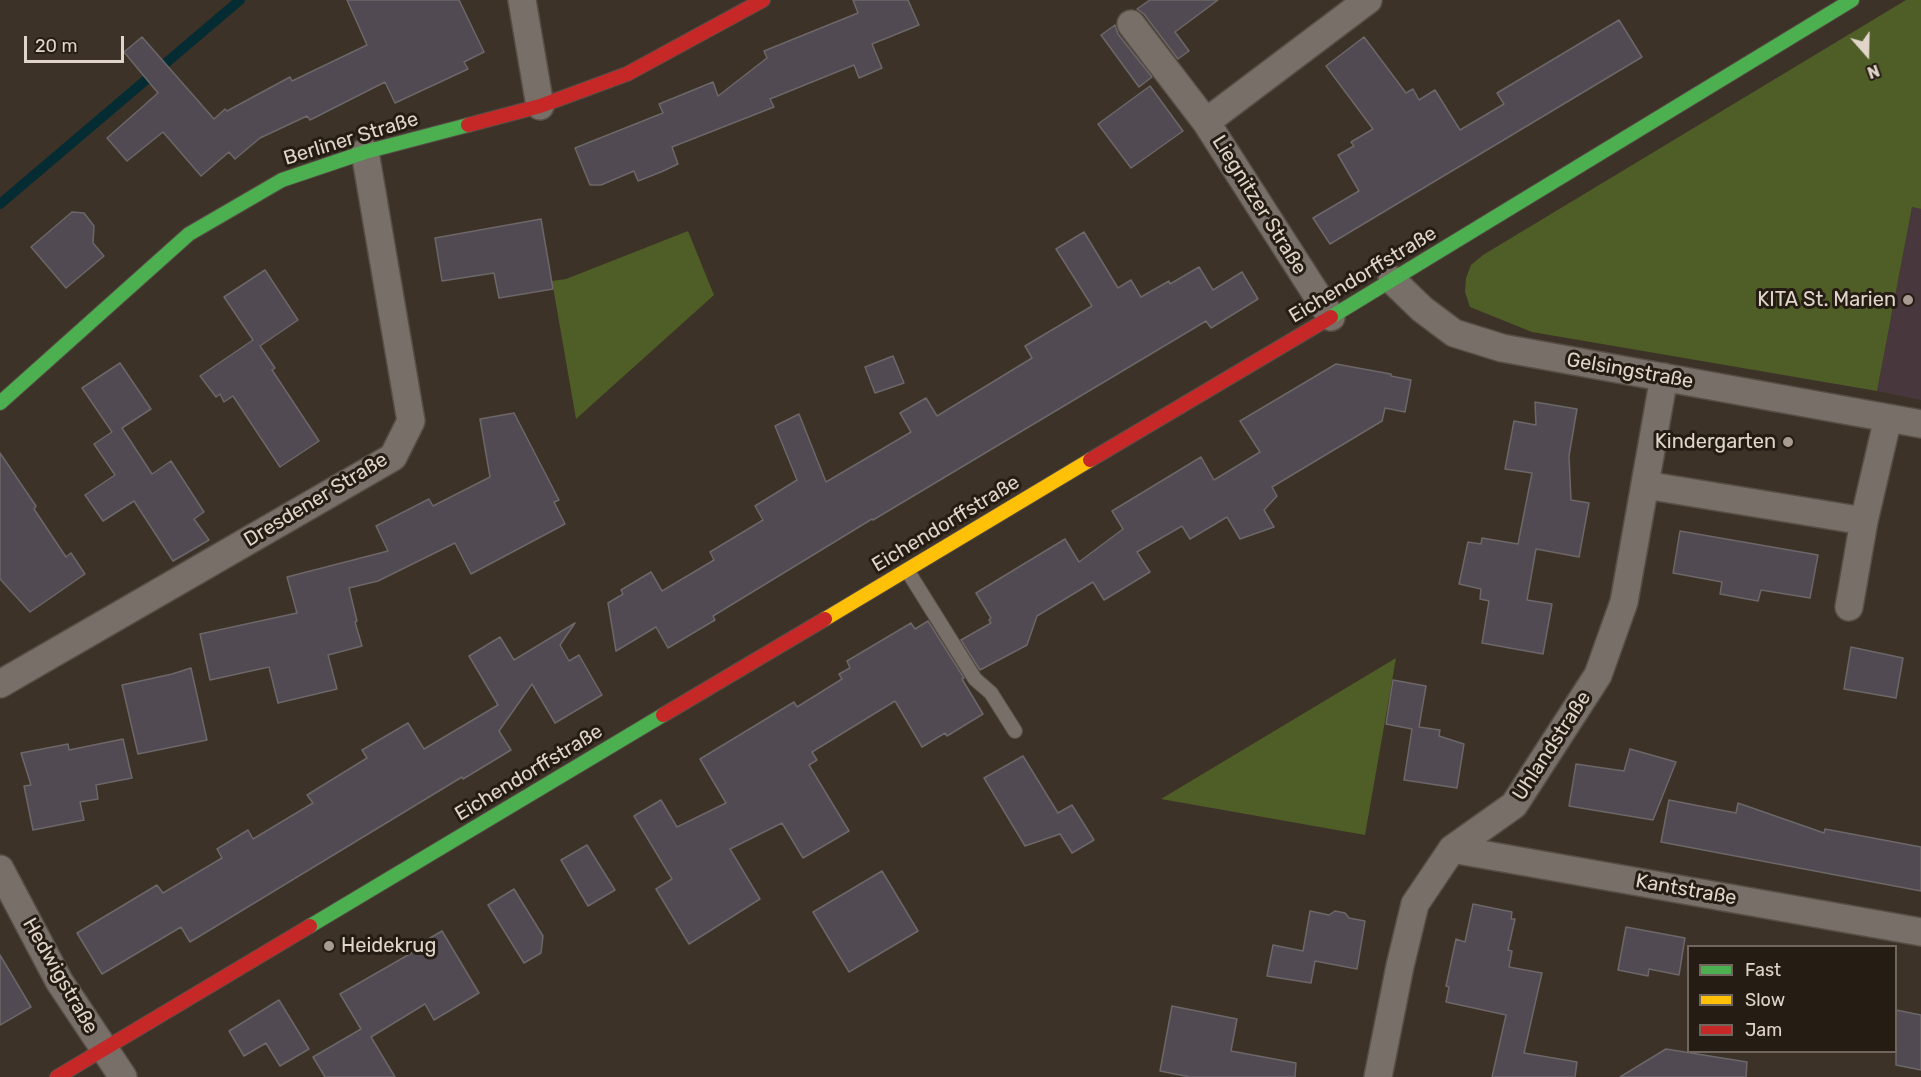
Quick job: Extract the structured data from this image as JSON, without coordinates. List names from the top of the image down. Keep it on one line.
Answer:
{"streets":{"street":["Berliner Straße","Liegnitzer Straße","Eichendorffstraße","Gelsingstraße","Dresdener Straße","Uhlandstraße","Kantstraße","Hedwigstraße"]},"crossings":[["Berliner Straße","Dresdener Straße"],["Liegnitzer Straße","Eichendorffstraße"],["Eichendorffstraße","Gelsingstraße"],["Eichendorffstraße","Hedwigstraße"],["Gelsingstraße","Uhlandstraße"],["Uhlandstraße","Kantstraße"]],"places":["KITA St. Marien","Kindergarten","Heidekrug"],"legend":["Fast","Slow","Jam"],"scale_bar":"20 m","north":"bottom"}
